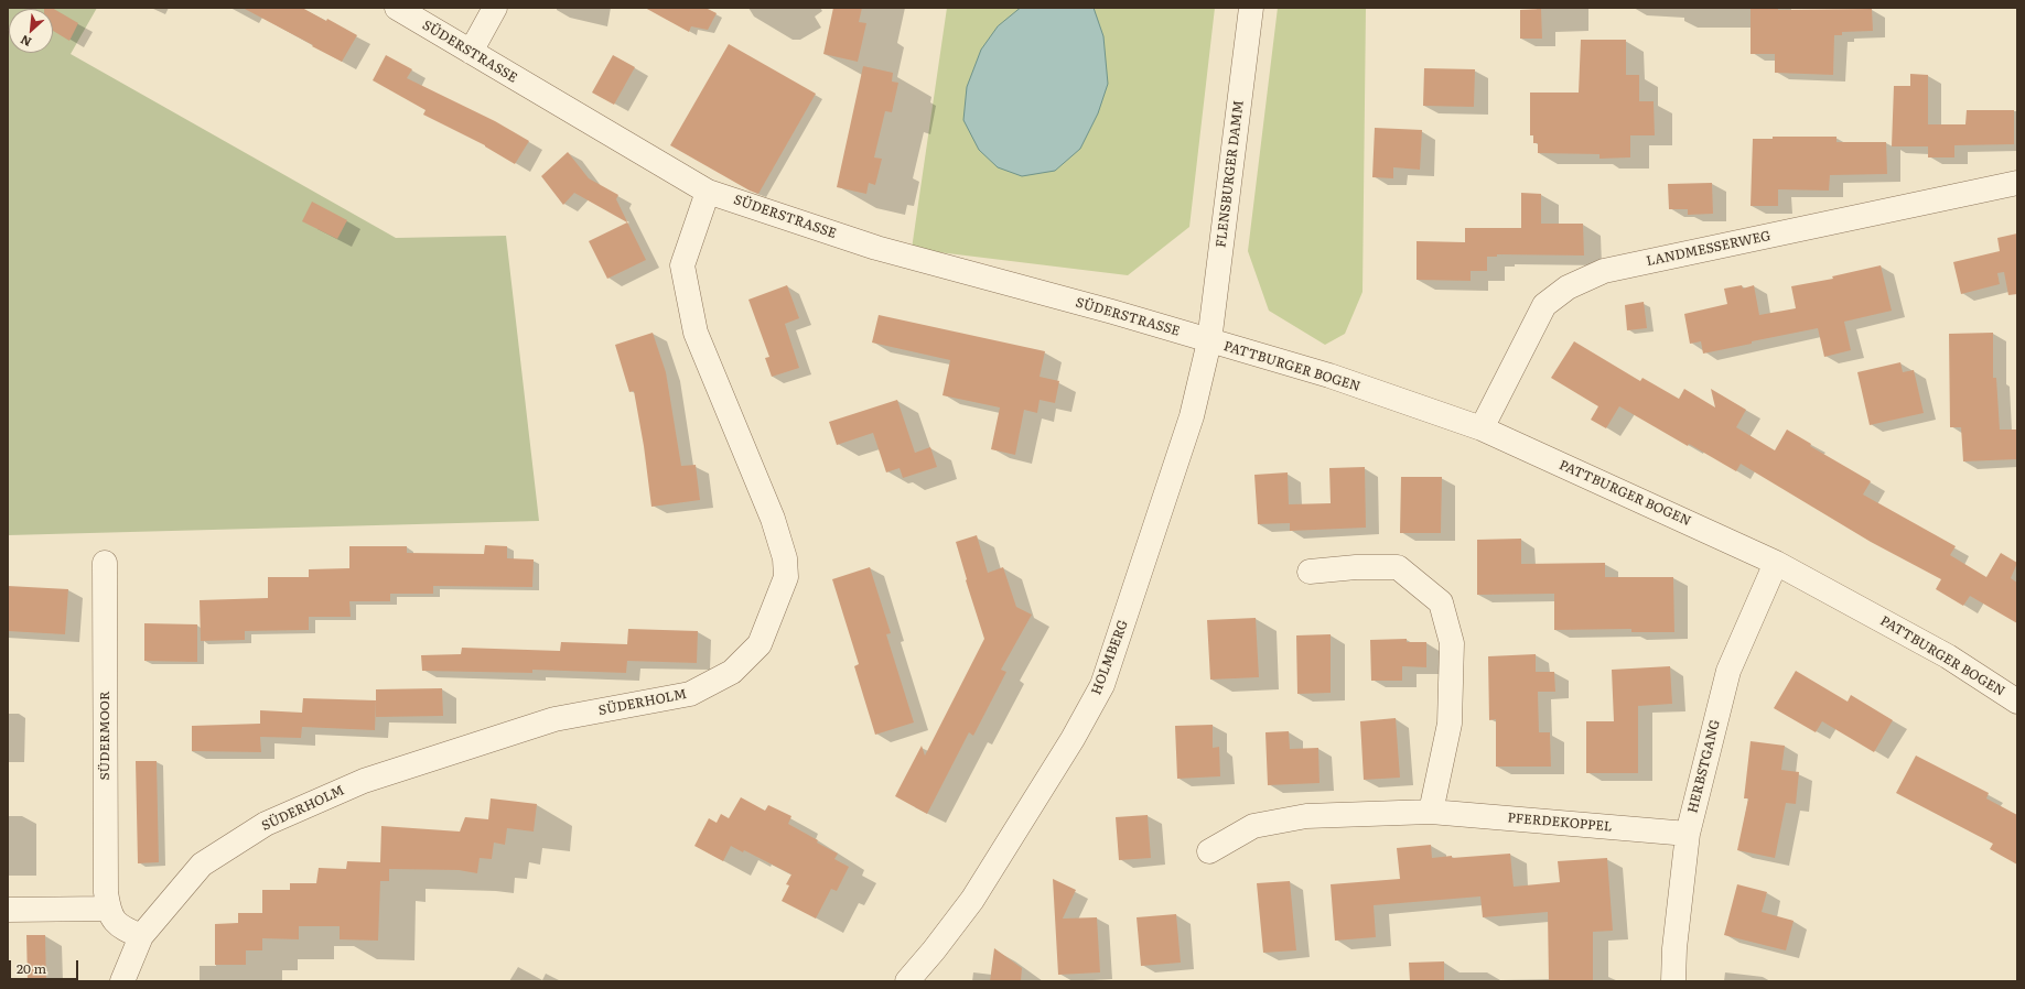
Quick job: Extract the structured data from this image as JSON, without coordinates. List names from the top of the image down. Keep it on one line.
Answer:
{"streets":{"street":["SÜDERSTRASSE","FLENSBURGER DAMM","LANDMESSERWEG","PATTBURGER BOGEN","HOLMBERG","SÜDERHOLM","SÜDERMOOR","HERBSTGANG","PFERDEKOPPEL"]},"crossings":[["SÜDERSTRASSE","FLENSBURGER DAMM"],["SÜDERSTRASSE","PATTBURGER BOGEN"],["SÜDERSTRASSE","HOLMBERG"],["SÜDERSTRASSE","SÜDERHOLM"],["FLENSBURGER DAMM","PATTBURGER BOGEN"],["FLENSBURGER DAMM","HOLMBERG"],["LANDMESSERWEG","PATTBURGER BOGEN"],["PATTBURGER BOGEN","HOLMBERG"],["PATTBURGER BOGEN","HERBSTGANG"],["SÜDERHOLM","SÜDERMOOR"],["HERBSTGANG","PFERDEKOPPEL"]],"scale_bar":"20 m","north":"bottom left"}
